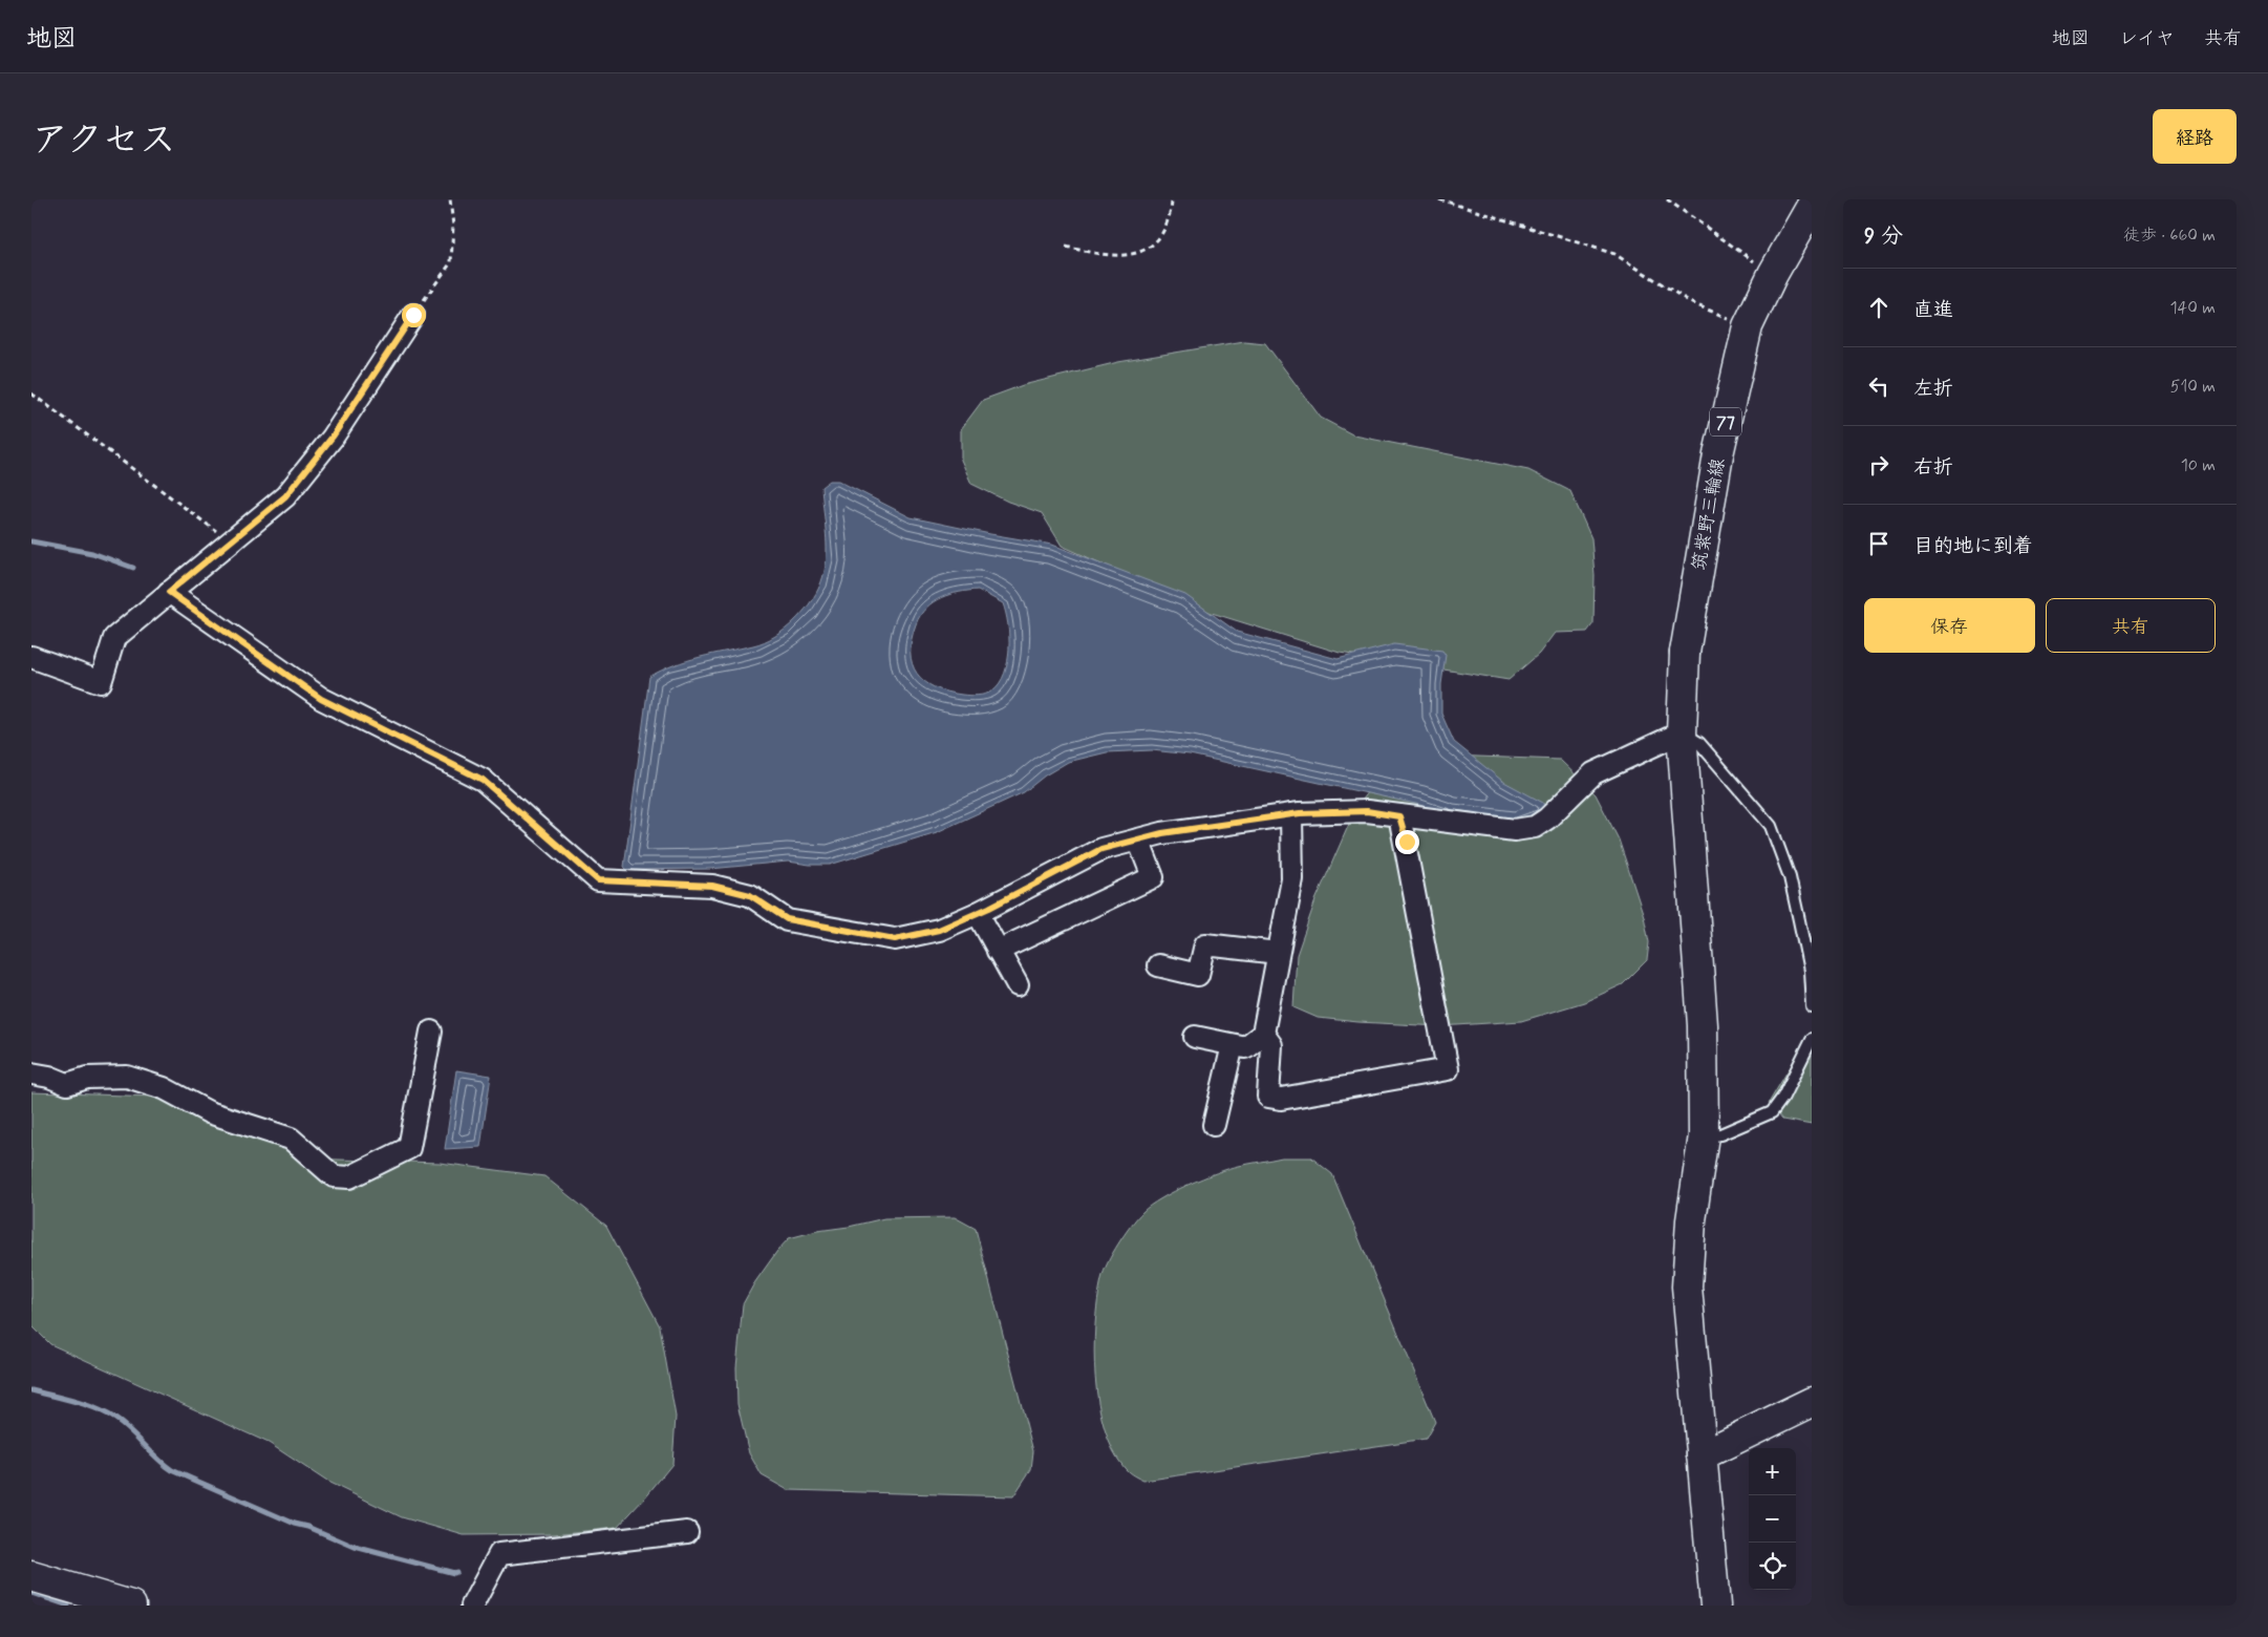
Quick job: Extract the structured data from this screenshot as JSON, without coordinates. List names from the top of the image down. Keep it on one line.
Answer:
{"streets":{"street":["77","筑紫野三輪線"]},"page":{"header":"地図","nav":["地図","レイヤ","共有"],"title":"アクセス","buttons":["経路",["保存","共有"]],"heading":["9 分","徒歩 · 660 m"],"list":[["直進","140 m"],["左折","510 m"],["右折","10 m"],"目的地に到着"],"map_buttons":["+","−"]}}
